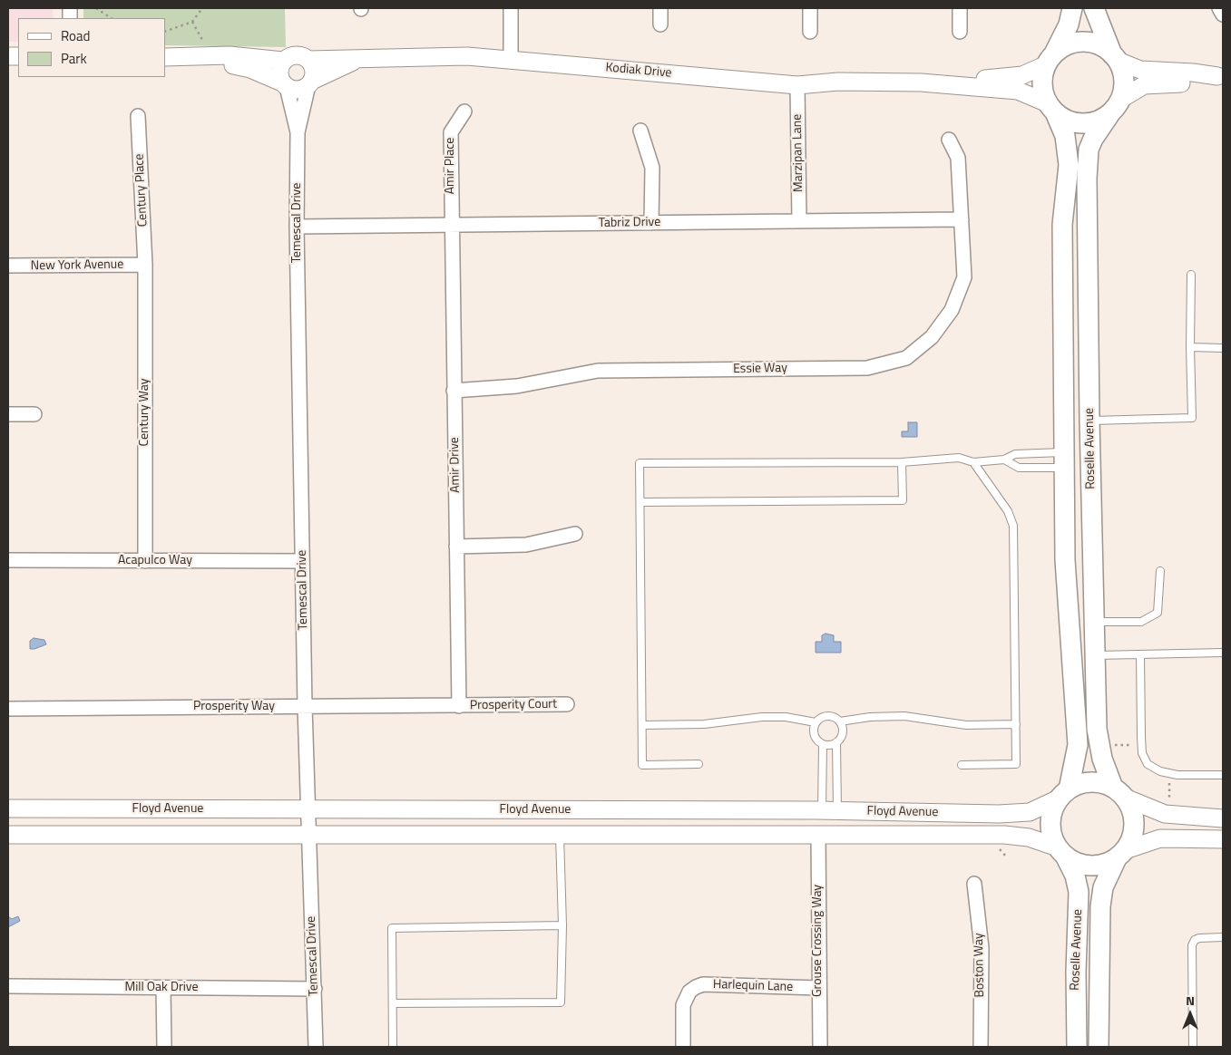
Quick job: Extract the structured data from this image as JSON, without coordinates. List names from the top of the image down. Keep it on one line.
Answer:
{"streets":{"main road":["Roselle Avenue"],"street":["Kodiak Drive","Marzipan Lane","Amir Place","Century Place","Temescal Drive","Tabriz Drive","New York Avenue","Essie Way","Century Way","Amir Drive","Acapulco Way","Prosperity Court","Prosperity Way","Floyd Avenue","Grouse Crossing Way","Boston Way","Harlequin Lane","Mill Oak Drive"]},"crossings":[["Kodiak Drive","Marzipan Lane"],["Kodiak Drive","Temescal Drive"],["Kodiak Drive","Roselle Avenue"],["Marzipan Lane","Tabriz Drive"],["Amir Place","Tabriz Drive"],["Amir Place","Amir Drive"],["Century Place","New York Avenue"],["Century Place","Century Way"],["Temescal Drive","Tabriz Drive"],["Temescal Drive","Acapulco Way"],["Temescal Drive","Prosperity Way"],["Temescal Drive","Floyd Avenue"],["Temescal Drive","Mill Oak Drive"],["Tabriz Drive","Essie Way"],["Tabriz Drive","Amir Drive"],["New York Avenue","Century Way"],["Essie Way","Amir Drive"],["Century Way","Acapulco Way"],["Roselle Avenue","Floyd Avenue"],["Amir Drive","Prosperity Court"],["Amir Drive","Prosperity Way"],["Prosperity Court","Prosperity Way"],["Floyd Avenue","Grouse Crossing Way"],["Grouse Crossing Way","Harlequin Lane"]],"legend":["Road","Park"],"north":"top"}
